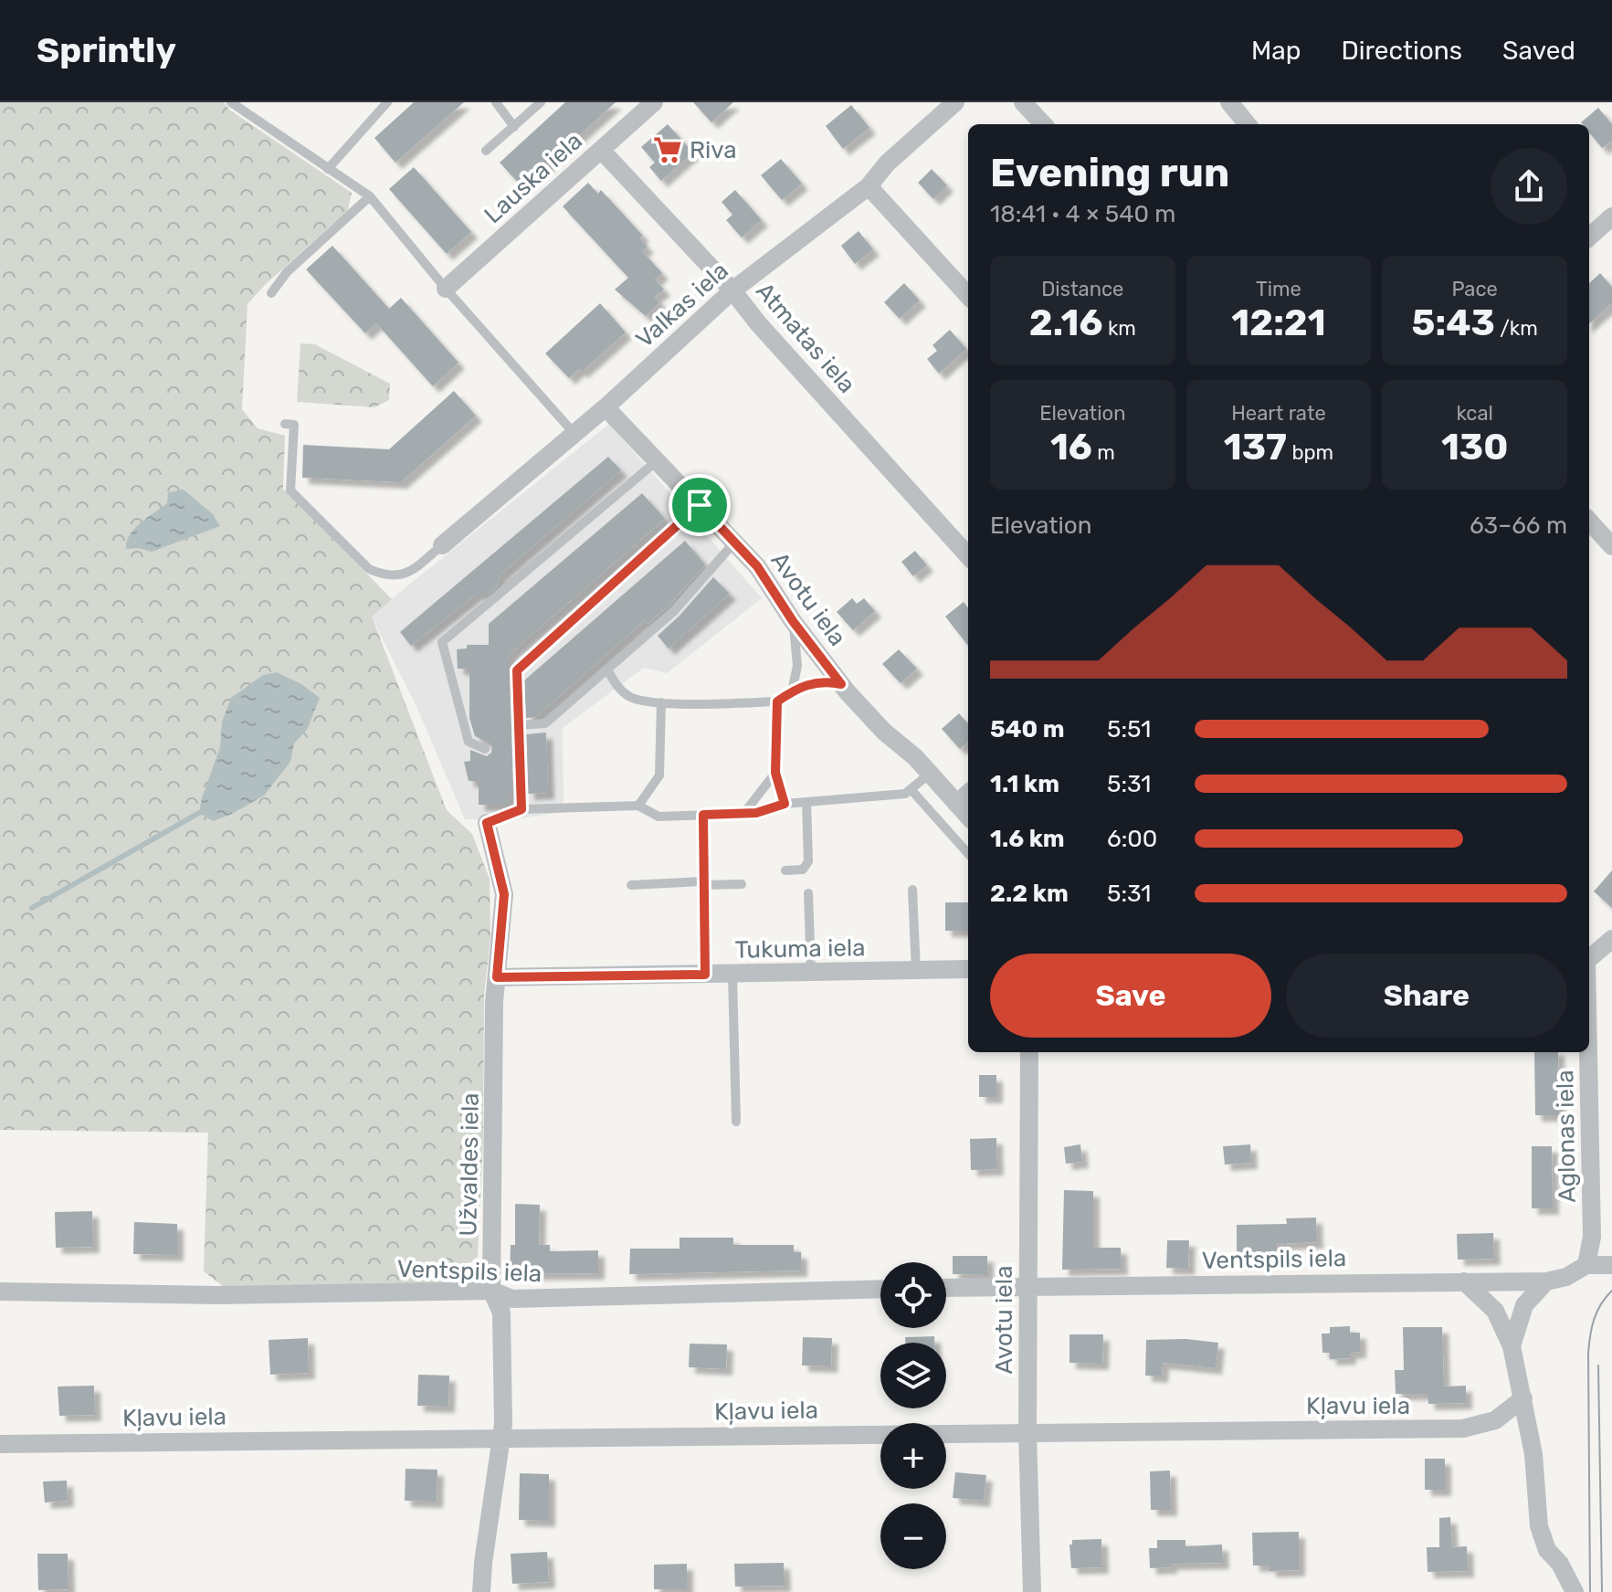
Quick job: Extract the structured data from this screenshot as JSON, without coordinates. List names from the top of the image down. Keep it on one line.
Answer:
{"streets":{"street":["Lauska iela","Valkas iela","Atmatas iela","Avotu iela","Tukuma iela","Aglonas iela","Užvaldes iela","Ventspils iela","Kļavu iela"]},"crossings":[["Lauska iela","Atmatas iela"],["Valkas iela","Atmatas iela"],["Valkas iela","Avotu iela"],["Avotu iela","Ventspils iela"],["Avotu iela","Kļavu iela"],["Tukuma iela","Užvaldes iela"],["Aglonas iela","Ventspils iela"],["Užvaldes iela","Ventspils iela"],["Užvaldes iela","Kļavu iela"]],"places":{"supermarket":["Riva"]},"page":{"header":"Sprintly","nav":["Map","Directions","Saved"],"heading":["Evening run","18:41 · 4 × 540 m"],"stats":[["Distance","2.16 km"],["Time","12:21"],["Pace","5:43 /km"],["Elevation","16 m"],["Heart rate","137 bpm"],["kcal","130"]],"chart":["Elevation","63–66 m"],"list":[{"name":"540 m","note":"5:51"},{"name":"1.1 km","note":"5:31"},{"name":"1.6 km","note":"6:00"},{"name":"2.2 km","note":"5:31"}],"buttons":["Save","Share"],"map_buttons":["+","−"]}}
